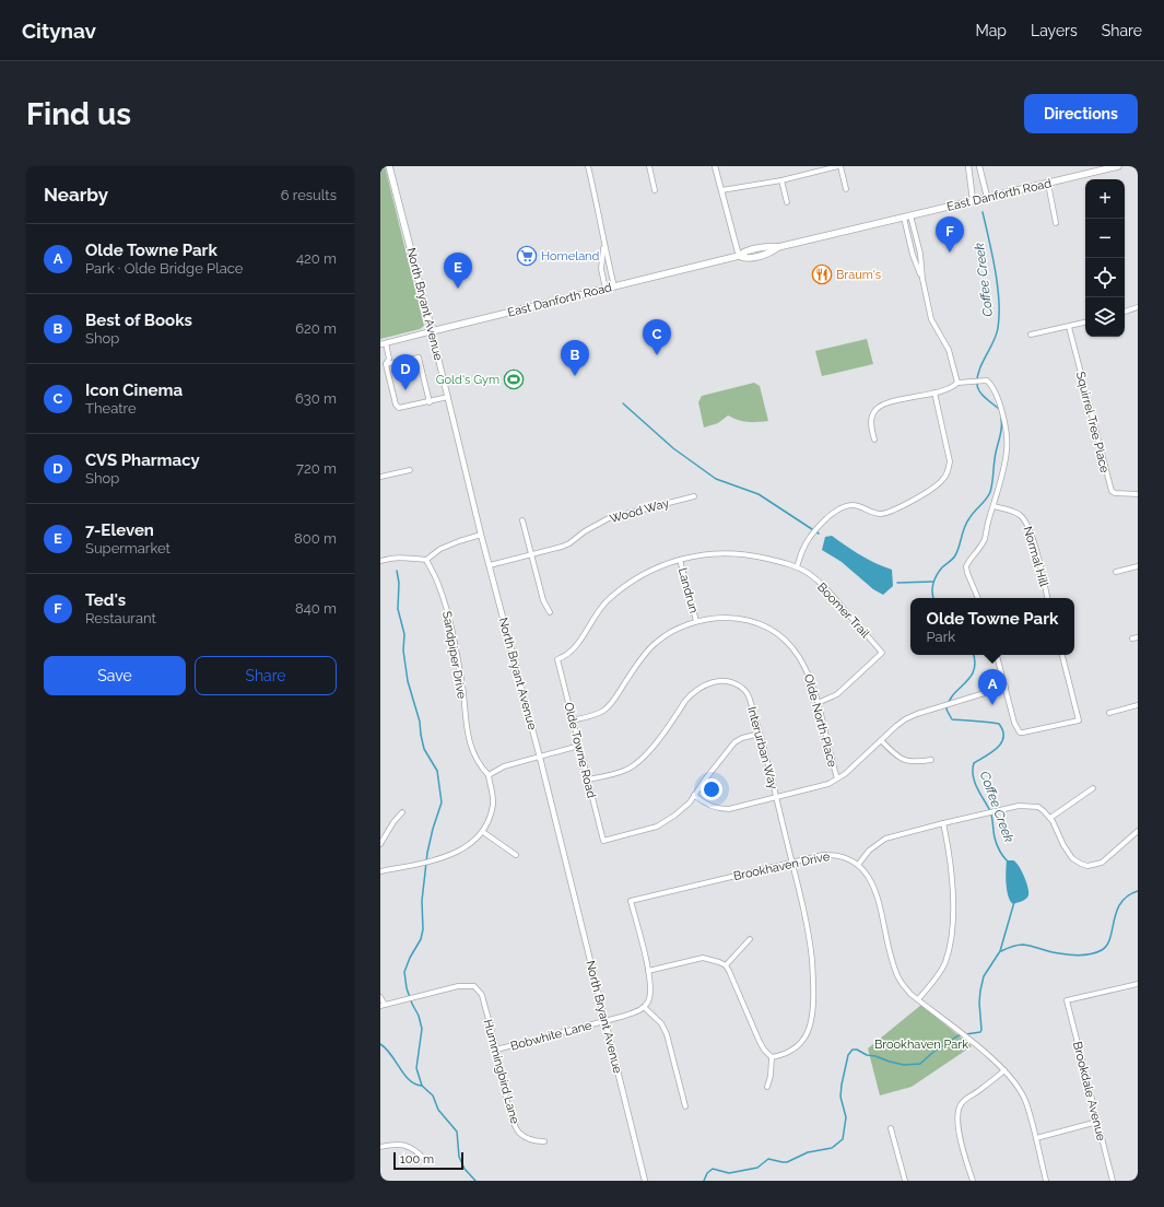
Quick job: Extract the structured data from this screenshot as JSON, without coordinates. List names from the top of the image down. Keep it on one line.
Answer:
{"streets":{"main road":["East Danforth Road","North Bryant Avenue"],"street":["Squirrel Tree Place","Wood Way","Normal Hill","Landrun","Boomer Trail","Sandpiper Drive","Olde North Place","Interurban Way","Olde Towne Road","Brookhaven Drive","Bobwhite Lane","Hummingbird Lane","Brookdale Avenue"]},"crossings":[["East Danforth Road","North Bryant Avenue"],["North Bryant Avenue","Wood Way"],["North Bryant Avenue","Bobwhite Lane"],["Landrun","Boomer Trail"],["Landrun","Olde North Place"],["Boomer Trail","Olde North Place"],["Boomer Trail","Olde Towne Road"],["Olde North Place","Olde Towne Road"],["Interurban Way","Olde Towne Road"],["Interurban Way","Brookhaven Drive"],["Bobwhite Lane","Hummingbird Lane"]],"water":["Coffee Creek"],"parks":["Brookhaven Park"],"places":{"supermarket":["Homeland"],"restaurant":["Braum's"],"sports":["Gold's Gym"]},"scale_bar":"100 m","page":{"header":"Citynav","nav":["Map","Layers","Share"],"buttons":["Directions",["Save","Share"]],"title":"Find us","heading":["Nearby","6 results"],"map_buttons":["+","−"],"pins":["F","E","C","B","D","A"],"list":[{"mark":"A","name":"Olde Towne Park","note":"Park · Olde Bridge Place","value":"420 m"},{"mark":"B","name":"Best of Books","note":"Shop","value":"620 m"},{"mark":"C","name":"Icon Cinema","note":"Theatre","value":"630 m"},{"mark":"D","name":"CVS Pharmacy","note":"Shop","value":"720 m"},{"mark":"E","name":"7-Eleven","note":"Supermarket","value":"800 m"},{"mark":"F","name":"Ted's","note":"Restaurant","value":"840 m"}],"popup":["Olde Towne Park","Park"],"scale":"100 m"}}
